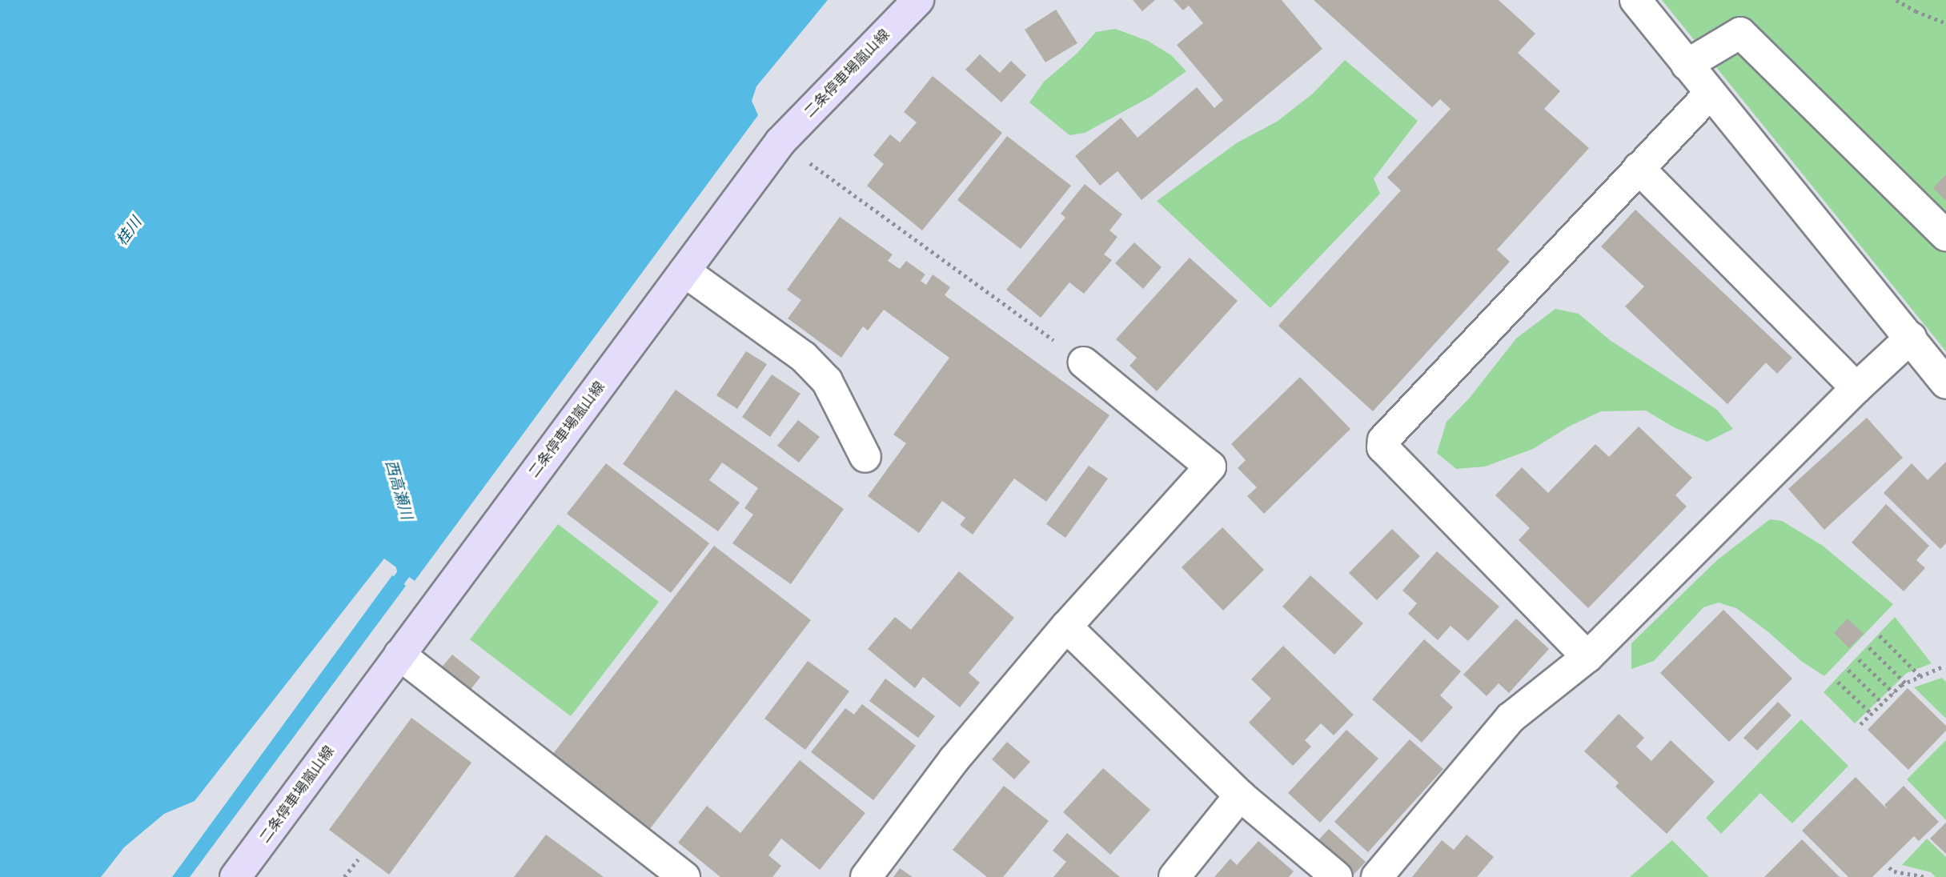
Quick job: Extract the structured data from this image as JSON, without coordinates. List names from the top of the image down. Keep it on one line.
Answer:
{"streets":{"main road":["二条停車場嵐山線"]},"water":["桂川","西高瀬川"]}
